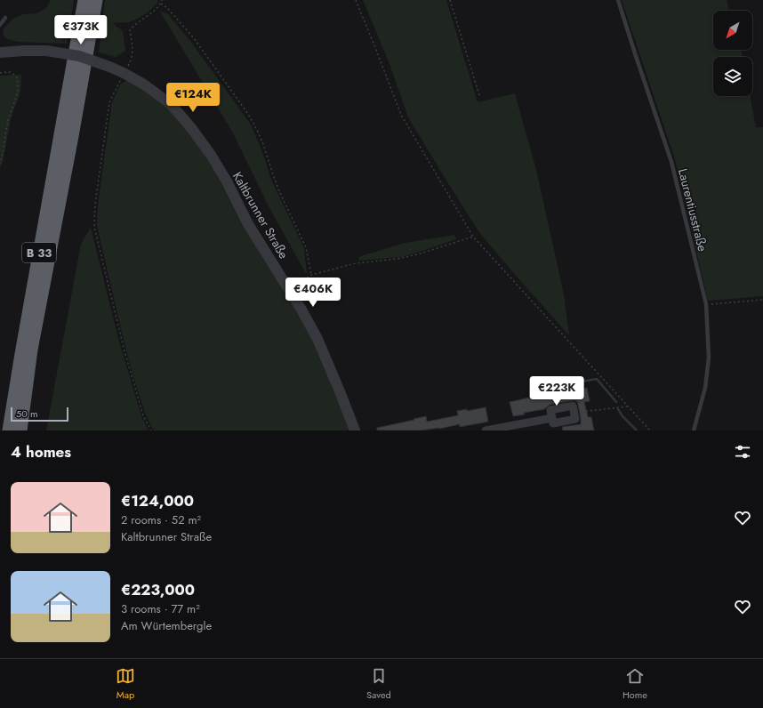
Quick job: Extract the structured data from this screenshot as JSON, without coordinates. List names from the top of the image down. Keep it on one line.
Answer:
{"streets":{"highway":["B 33"],"street":["Kaltbrunner Straße"],"lane":["Laurentiusstraße"]},"scale_bar":"50 m","north":"bottom left","page":{"price":["€373K","€124K","€406K","€223K"],"scale":"50 m","heading":"4 homes","list":[{"name":"€124,000","note":"2 rooms · 52 m² · Kaltbrunner Straße"},{"name":"€223,000","note":"3 rooms · 77 m² · Am Würtembergle"}],"tabs":["Map","Saved","Home"]}}
